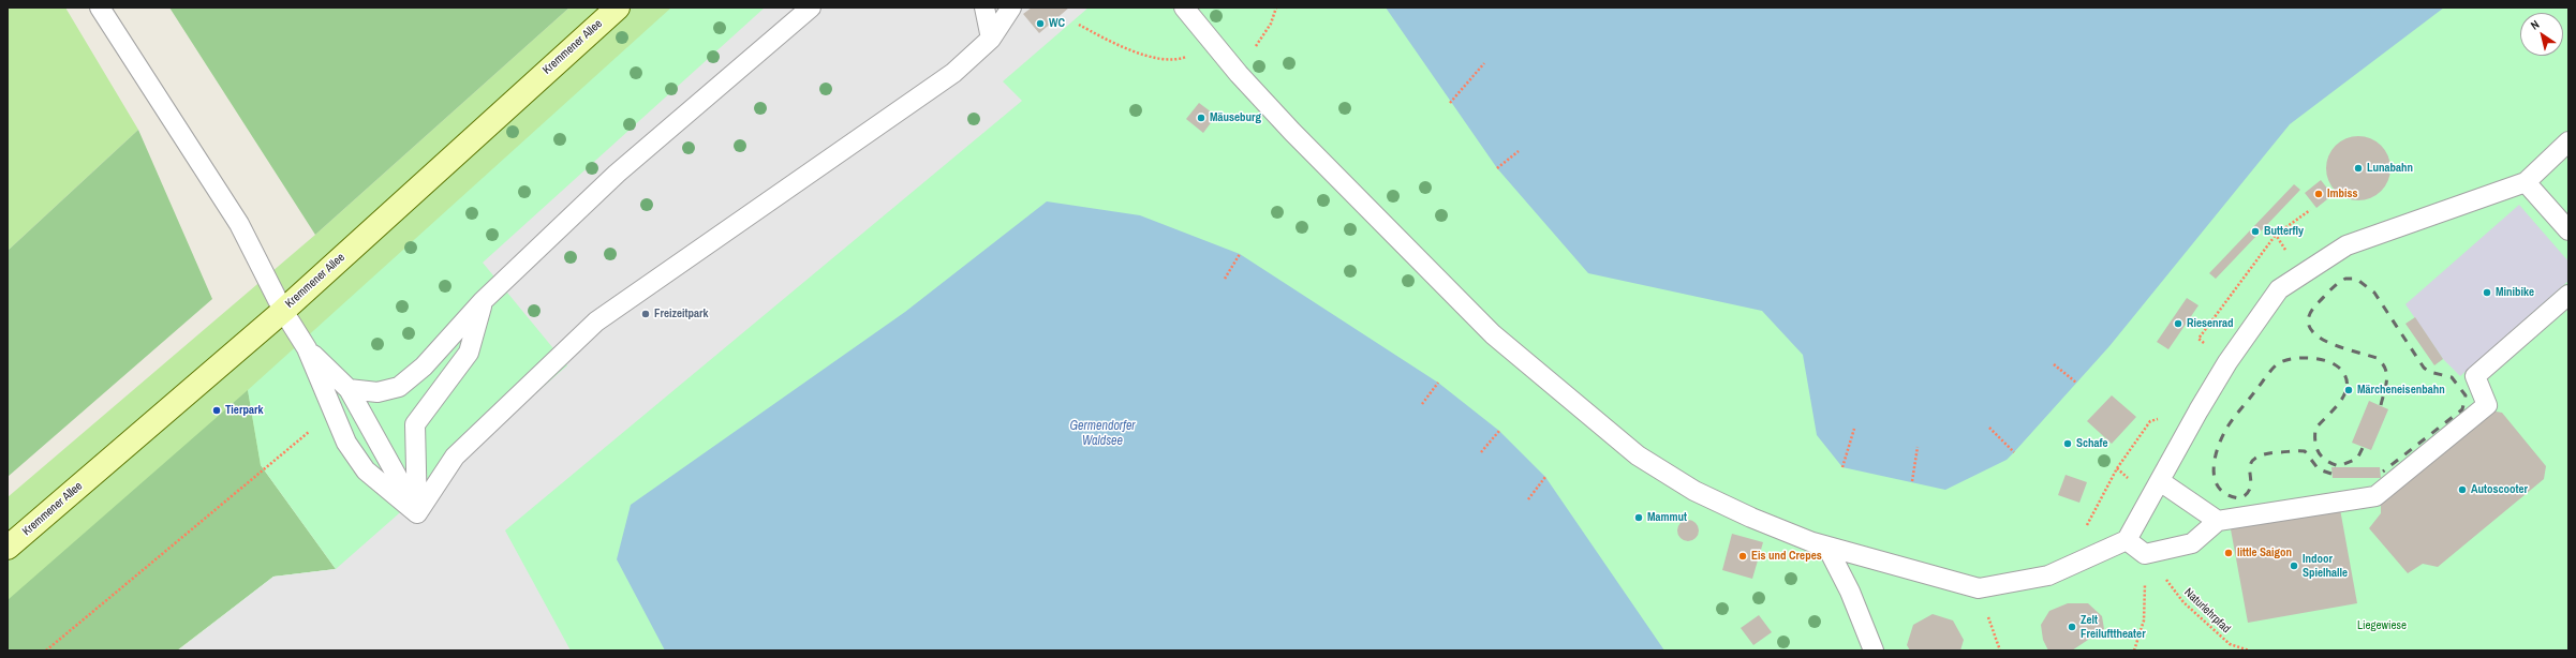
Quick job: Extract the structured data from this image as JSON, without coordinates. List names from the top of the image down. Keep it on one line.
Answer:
{"streets":{"main road":["Kremmener Allee"],"path":["Naturlehrpfad"]},"water":["Germendorfer Waldsee"],"parks":["Liegewiese"],"places":["WC","Mäuseburg","Lunabahn","Imbiss","Butterfly","Minibike","Freizeitpark","Riesenrad","Märcheneisenbahn","Tierpark","Schafe","Autoscooter","Mammut","little Saigon","Eis und Crepes","Indoor Spielhalle","Zelt Freilufttheater"],"north":"top left"}
